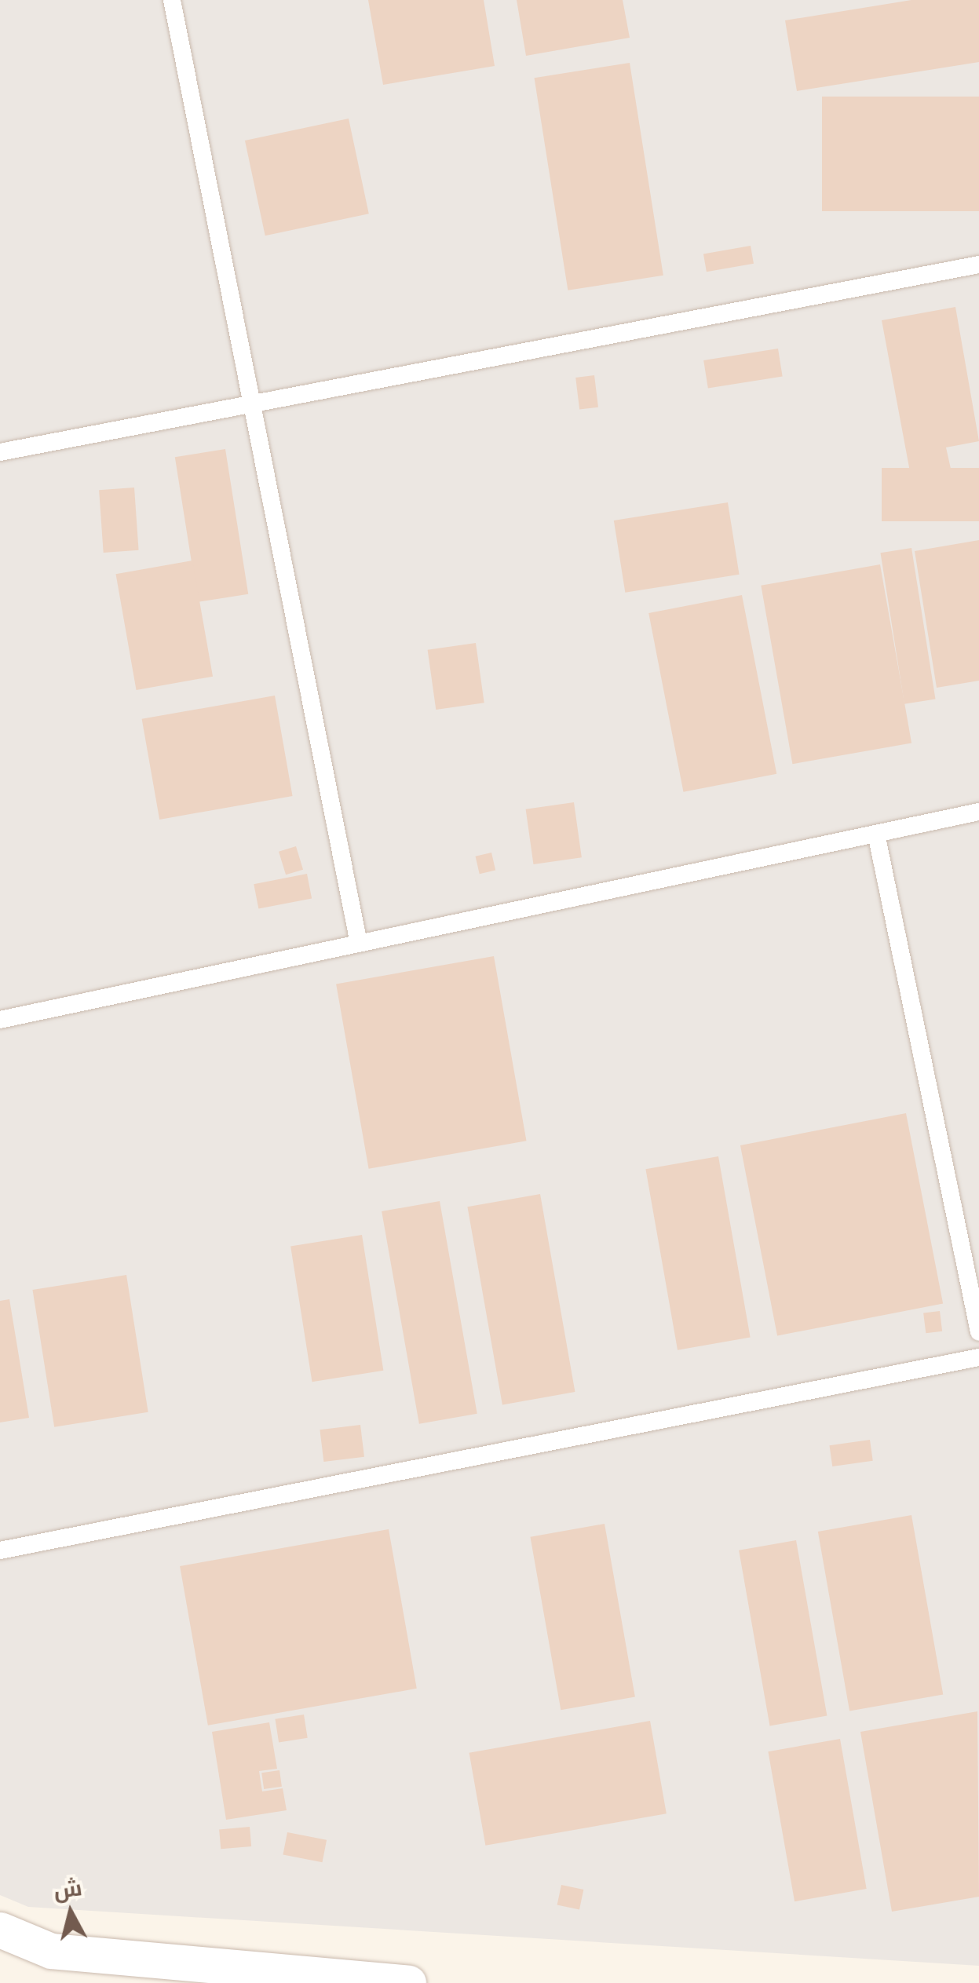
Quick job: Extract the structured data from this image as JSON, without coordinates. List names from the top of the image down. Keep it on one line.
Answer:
{"north":"top"}
